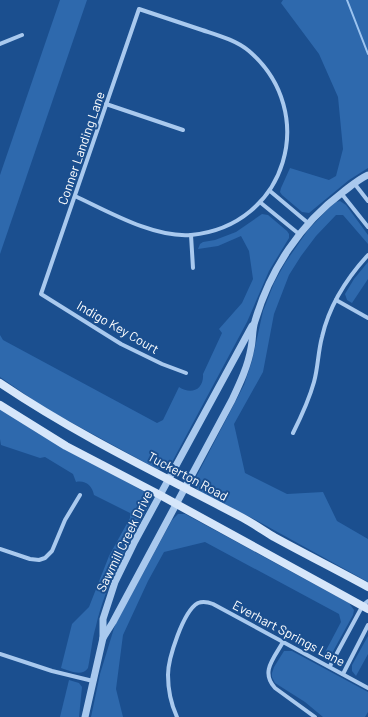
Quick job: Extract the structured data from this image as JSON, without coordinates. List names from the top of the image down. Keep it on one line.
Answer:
{"streets":{"main road":["Tuckerton Road"],"street":["Conner Landing Lane","Indigo Key Court","Sawmill Creek Drive","Everhart Springs Lane"]},"crossings":[["Conner Landing Lane","Indigo Key Court"],["Tuckerton Road","Sawmill Creek Drive"]]}
